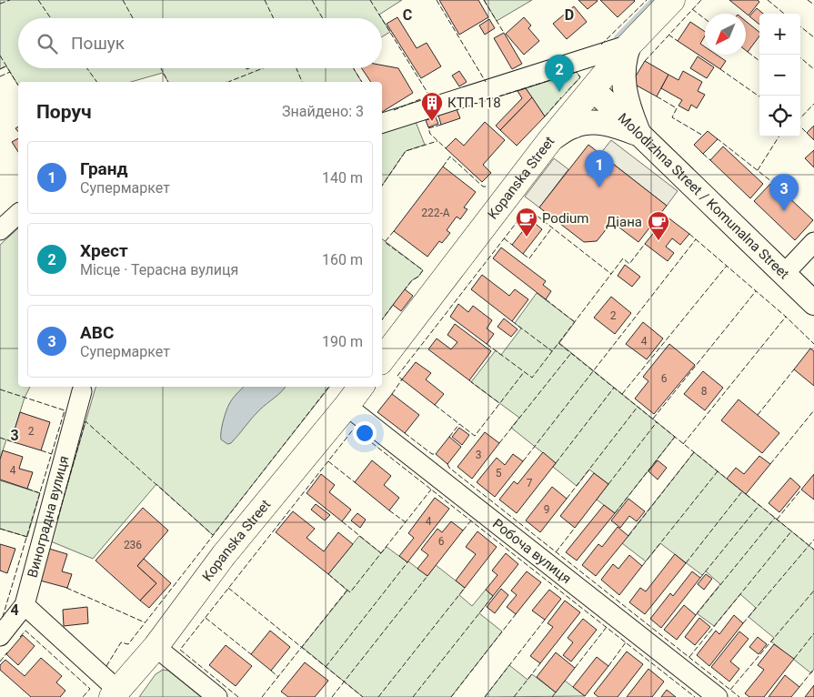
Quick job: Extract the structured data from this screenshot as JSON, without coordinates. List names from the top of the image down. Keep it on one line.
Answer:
{"streets":{"highway":["Kopanska Street"],"main road":["Molodizhna Street / Komunalna Street"],"street":["Виноградна вулиця","Робоча вулиця"]},"crossings":[["Kopanska Street","Molodizhna Street / Komunalna Street"],["Kopanska Street","Робоча вулиця"]],"places":{"building":["КТП-118"],"cafe":["Podium","Діана"]},"house_numbers":["222-А","2","4","6","8","2","3","4","5","7","9","4","6","236"],"north":"bottom left","page":{"map_buttons":["+","−"],"search":"Пошук","pins":["2","1","3"],"heading":["Поруч","Знайдено: 3"],"list":[{"mark":"1","name":"Гранд","note":"Супермаркет","value":"140 m"},{"mark":"2","name":"Хрест","note":"Місце · Терасна вулиця","value":"160 m"},{"mark":"3","name":"ABC","note":"Супермаркет","value":"190 m"}]},"grid":{"columns":["C","D"],"rows":["3","4"]}}
